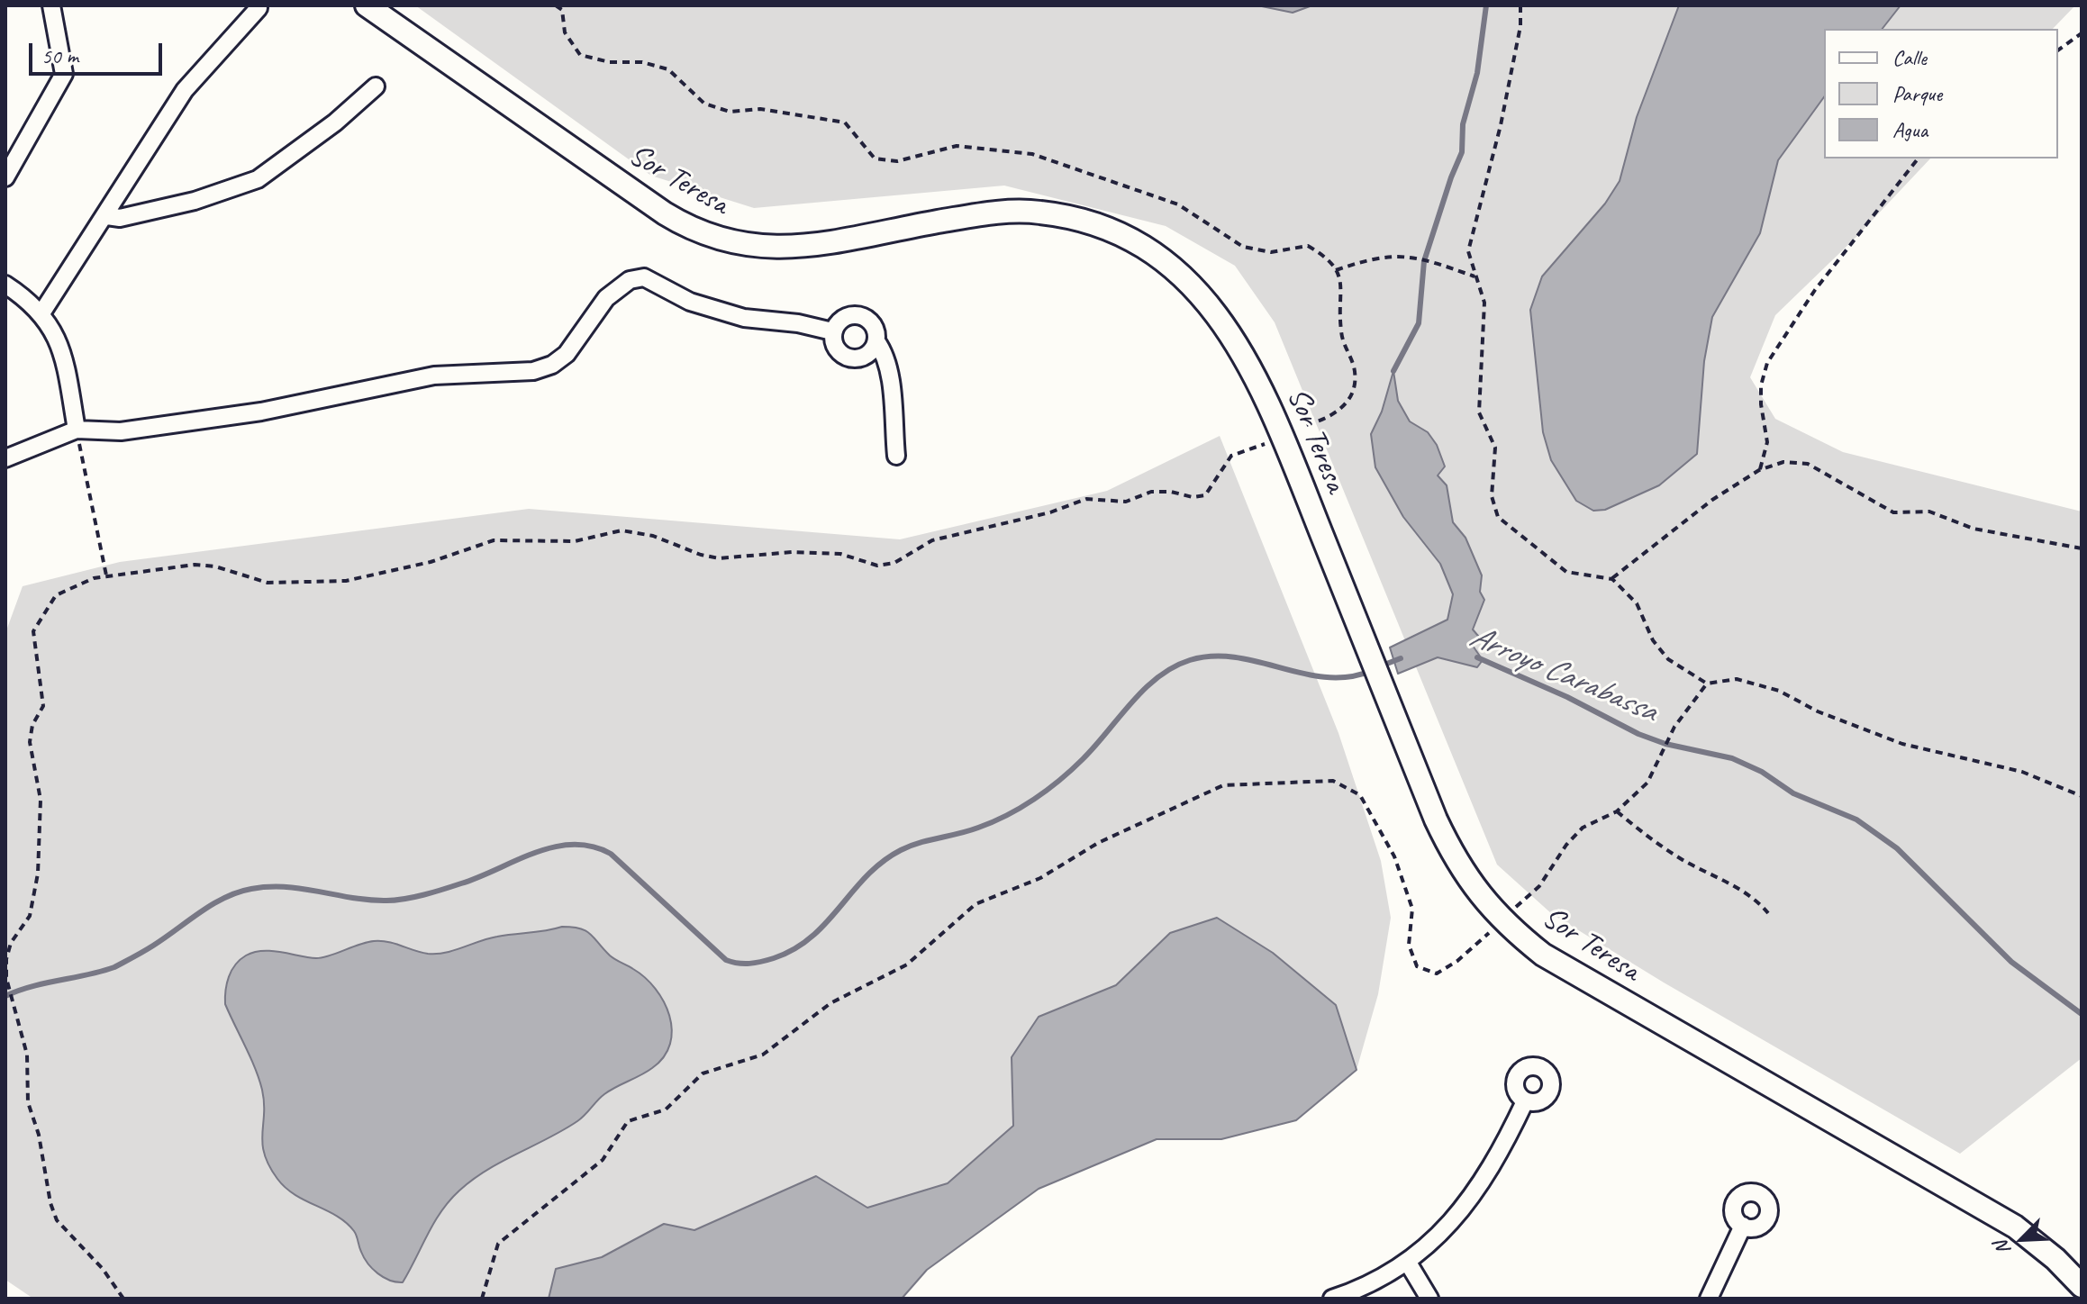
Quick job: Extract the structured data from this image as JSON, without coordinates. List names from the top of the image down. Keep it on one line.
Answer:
{"streets":{"street":["Sor Teresa"]},"water":["Arroyo Carabassa"],"legend":["Calle","Parque","Agua"],"scale_bar":"50 m","north":"bottom left"}
